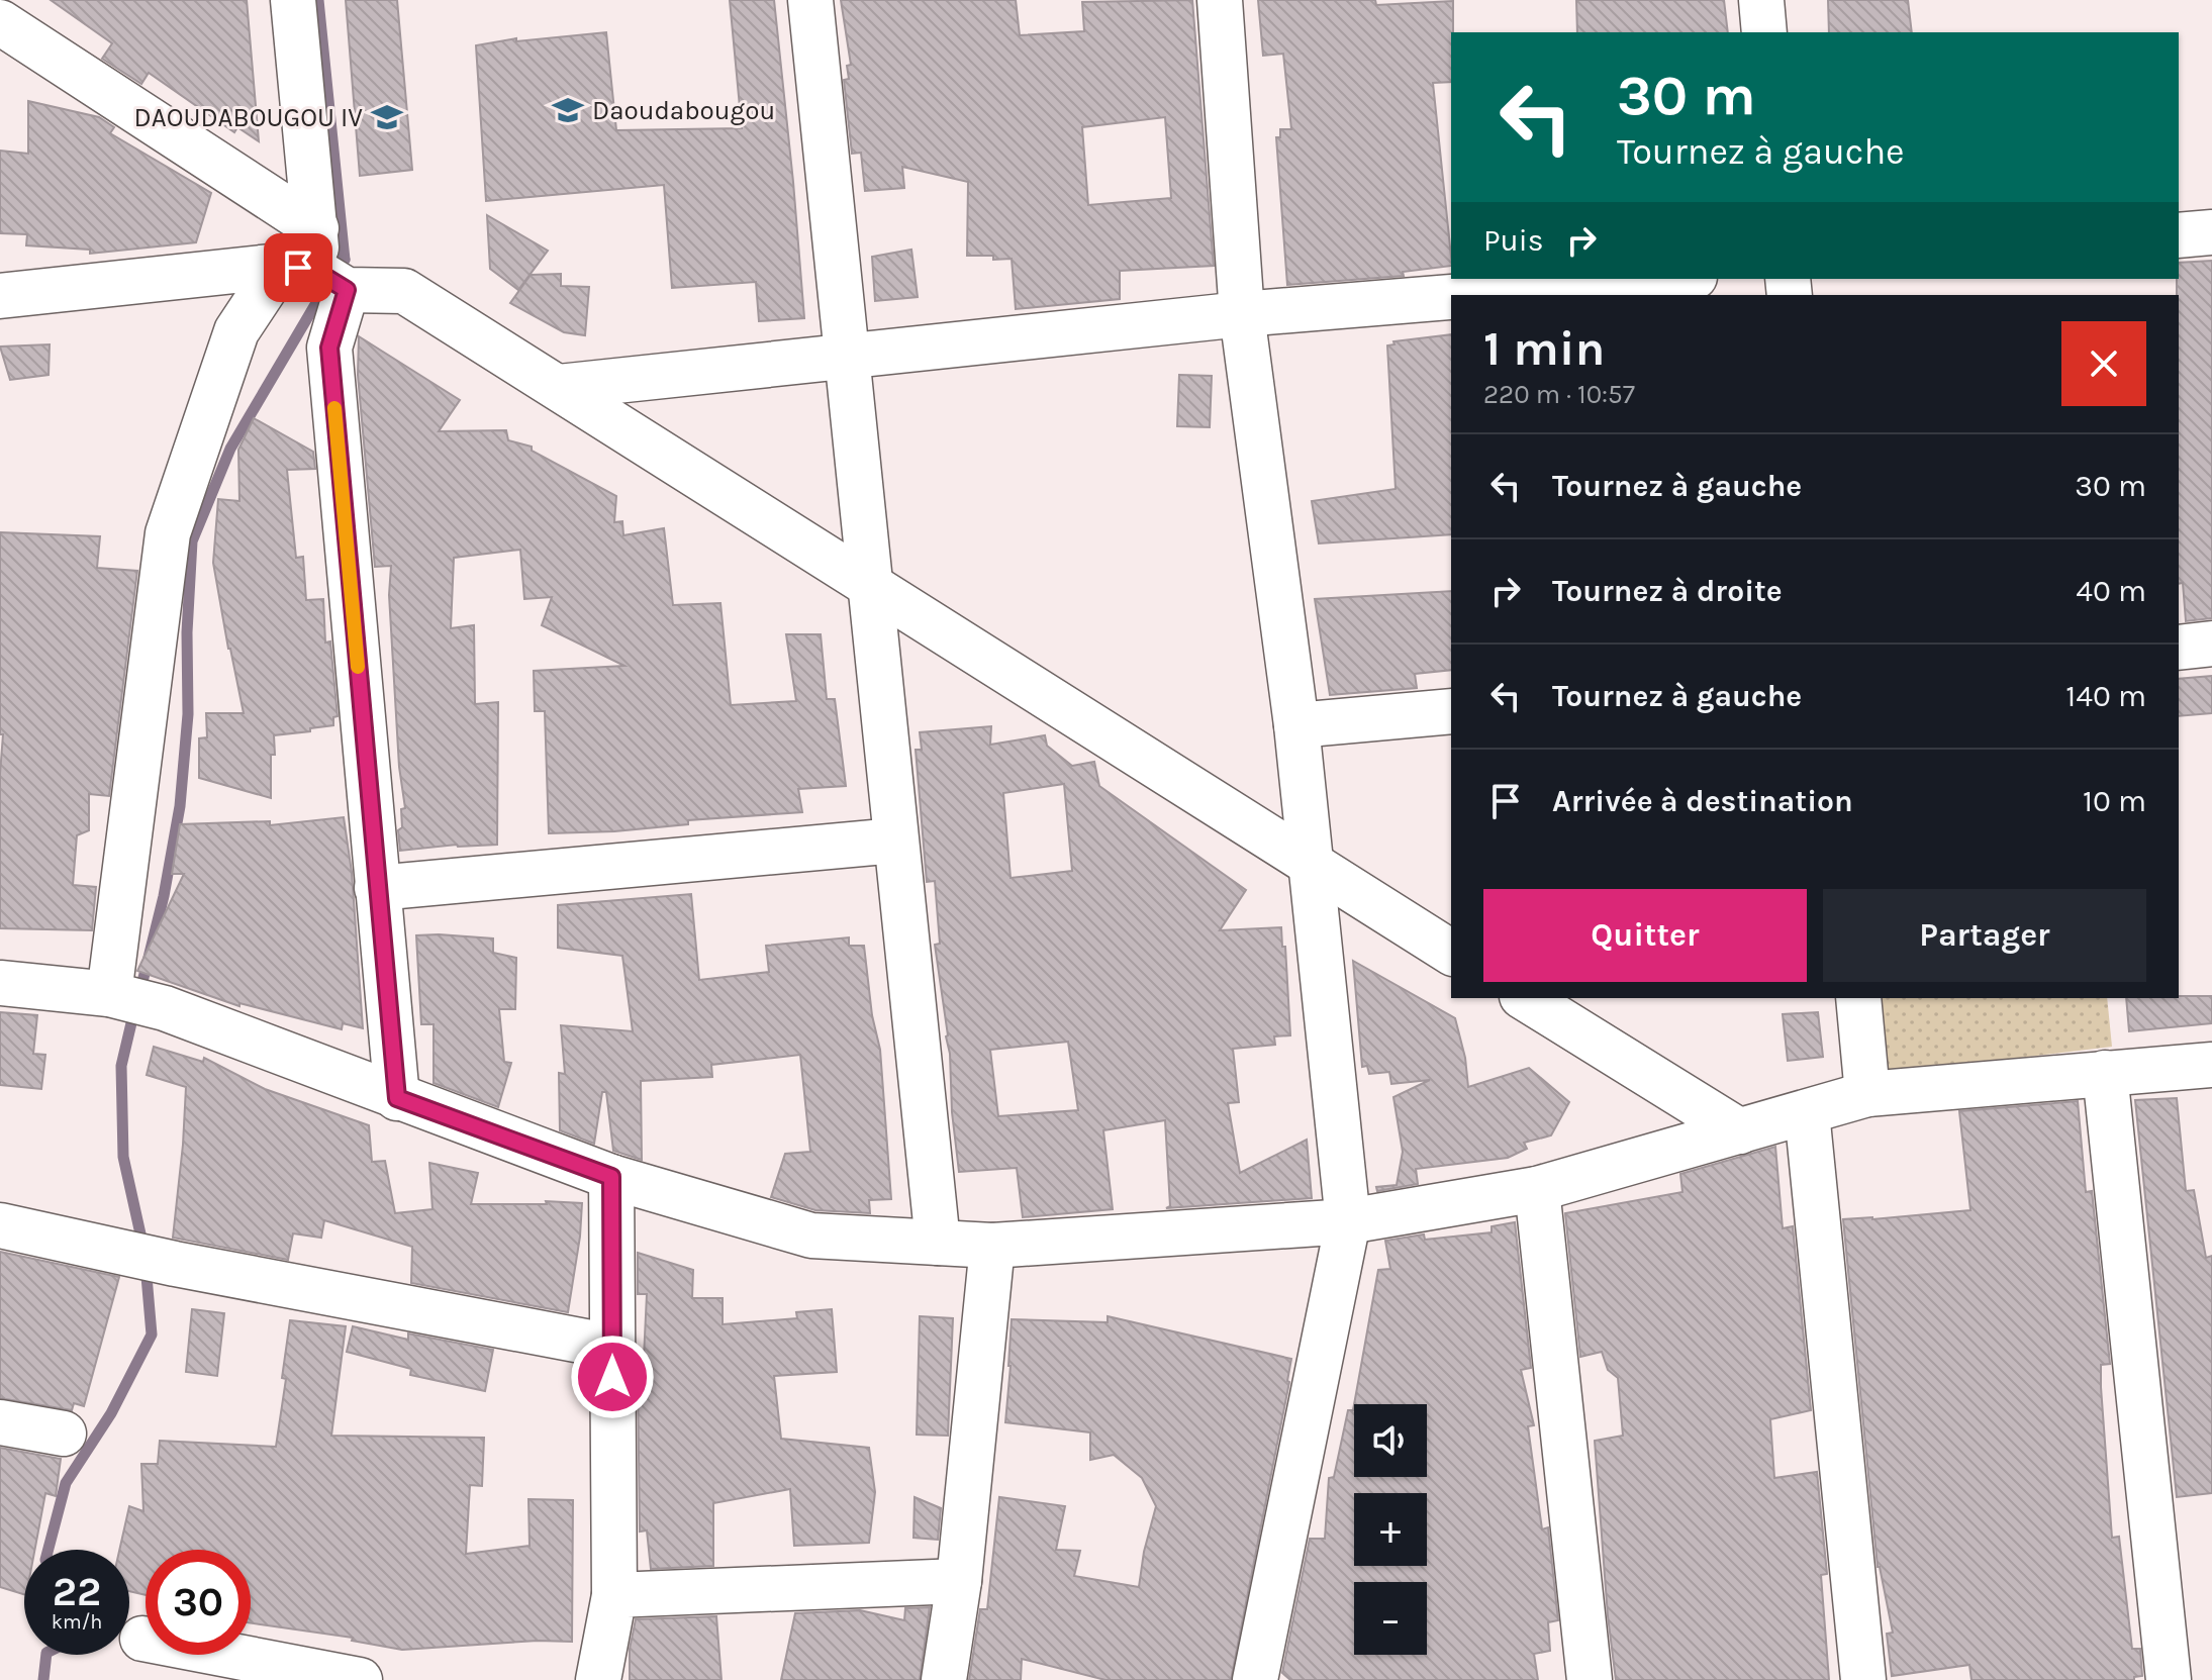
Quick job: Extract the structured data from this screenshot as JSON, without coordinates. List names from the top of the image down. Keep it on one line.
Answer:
{"places":{"school or university":["Daoudabougou","DAOUDABOUGOU IV"]},"page":{"turn":["30 m","Tournez à gauche"],"then":"Puis","heading":["1 min","220 m · 10:57"],"list":[{"name":"Tournez à gauche","value":"30 m"},{"name":"Tournez à droite","value":"40 m"},{"name":"Tournez à gauche","value":"140 m"},{"name":"Arrivée à destination","value":"10 m"}],"buttons":["Quitter","Partager"],"map_buttons":["+","−"],"speed":"22 km/h","limit":"30"}}
